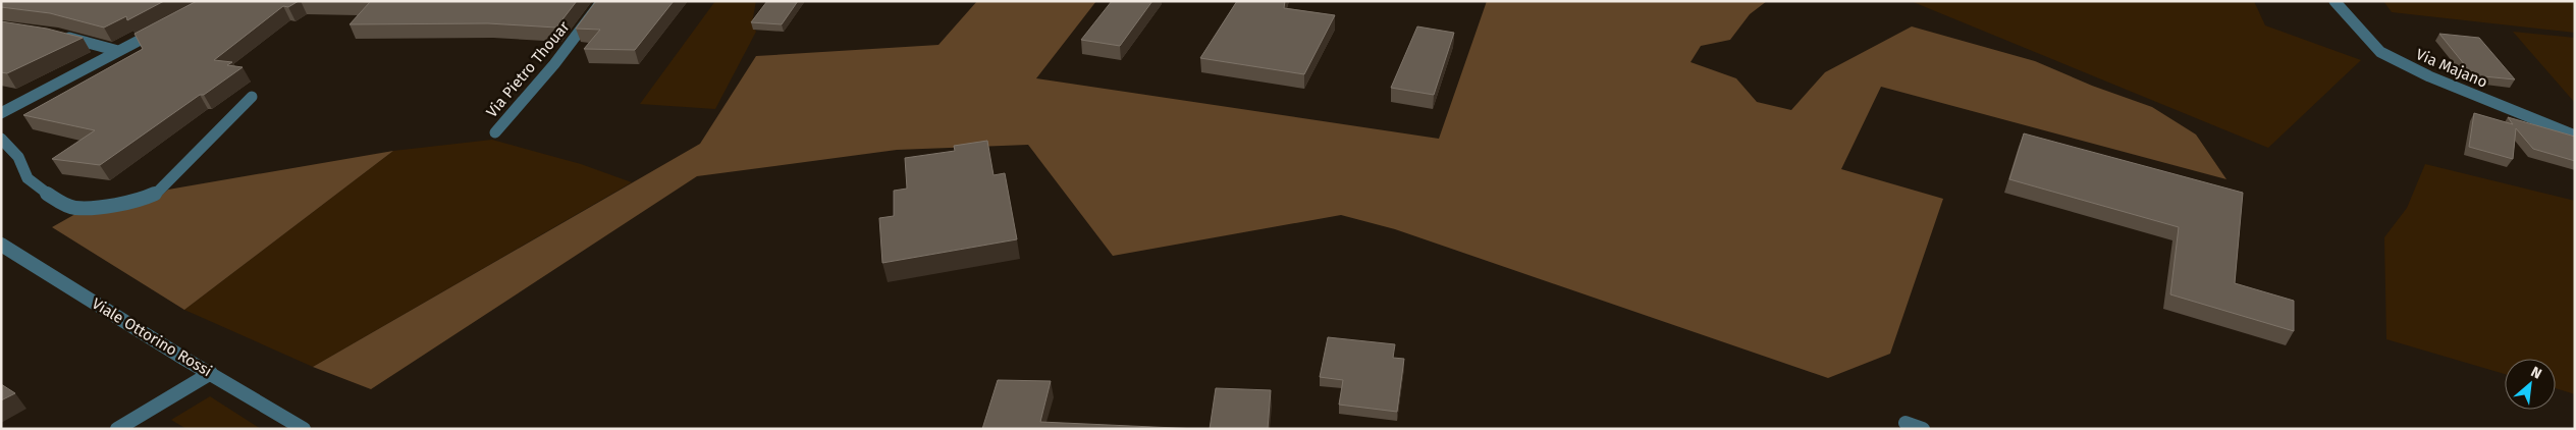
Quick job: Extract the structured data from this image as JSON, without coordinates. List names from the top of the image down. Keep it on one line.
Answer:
{"streets":{"street":["Via Majano","Via Pietro Thouar","Viale Ottorino Rossi"]},"north":"top right"}
